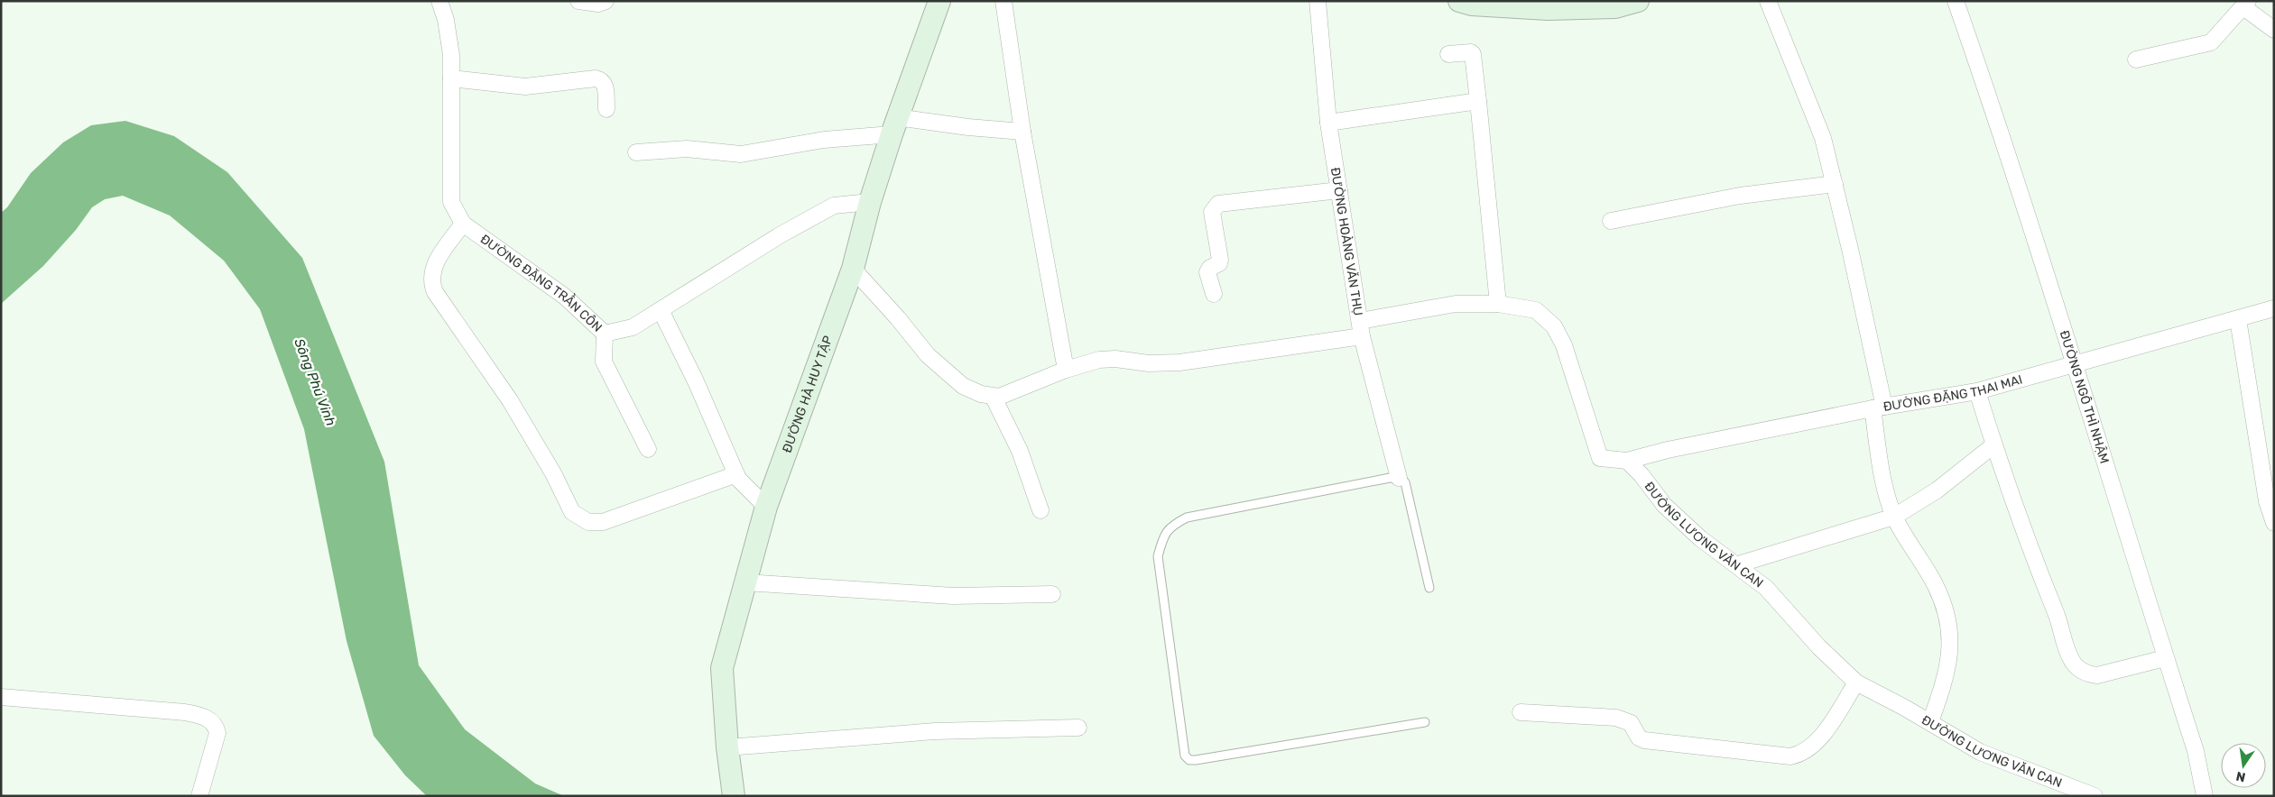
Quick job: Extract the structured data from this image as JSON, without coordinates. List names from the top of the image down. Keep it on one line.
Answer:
{"streets":{"main road":["ĐƯỜNG HÀ HUY TẬP"],"street":["ĐƯỜNG HOÀNG VĂN THỤ","ĐƯỜNG ĐẶNG TRẦN CÔN","ĐƯỜNG ĐẶNG THAI MAI","ĐƯỜNG NGÔ THÌ NHẬM","ĐƯỜNG LƯƠNG VĂN CAN"]},"crossings":[["ĐƯỜNG ĐẶNG TRẦN CÔN","ĐƯỜNG HÀ HUY TẬP"],["ĐƯỜNG ĐẶNG THAI MAI","ĐƯỜNG NGÔ THÌ NHẬM"],["ĐƯỜNG ĐẶNG THAI MAI","ĐƯỜNG LƯƠNG VĂN CAN"]],"water":["Sông Phú Vinh"],"north":"bottom"}
